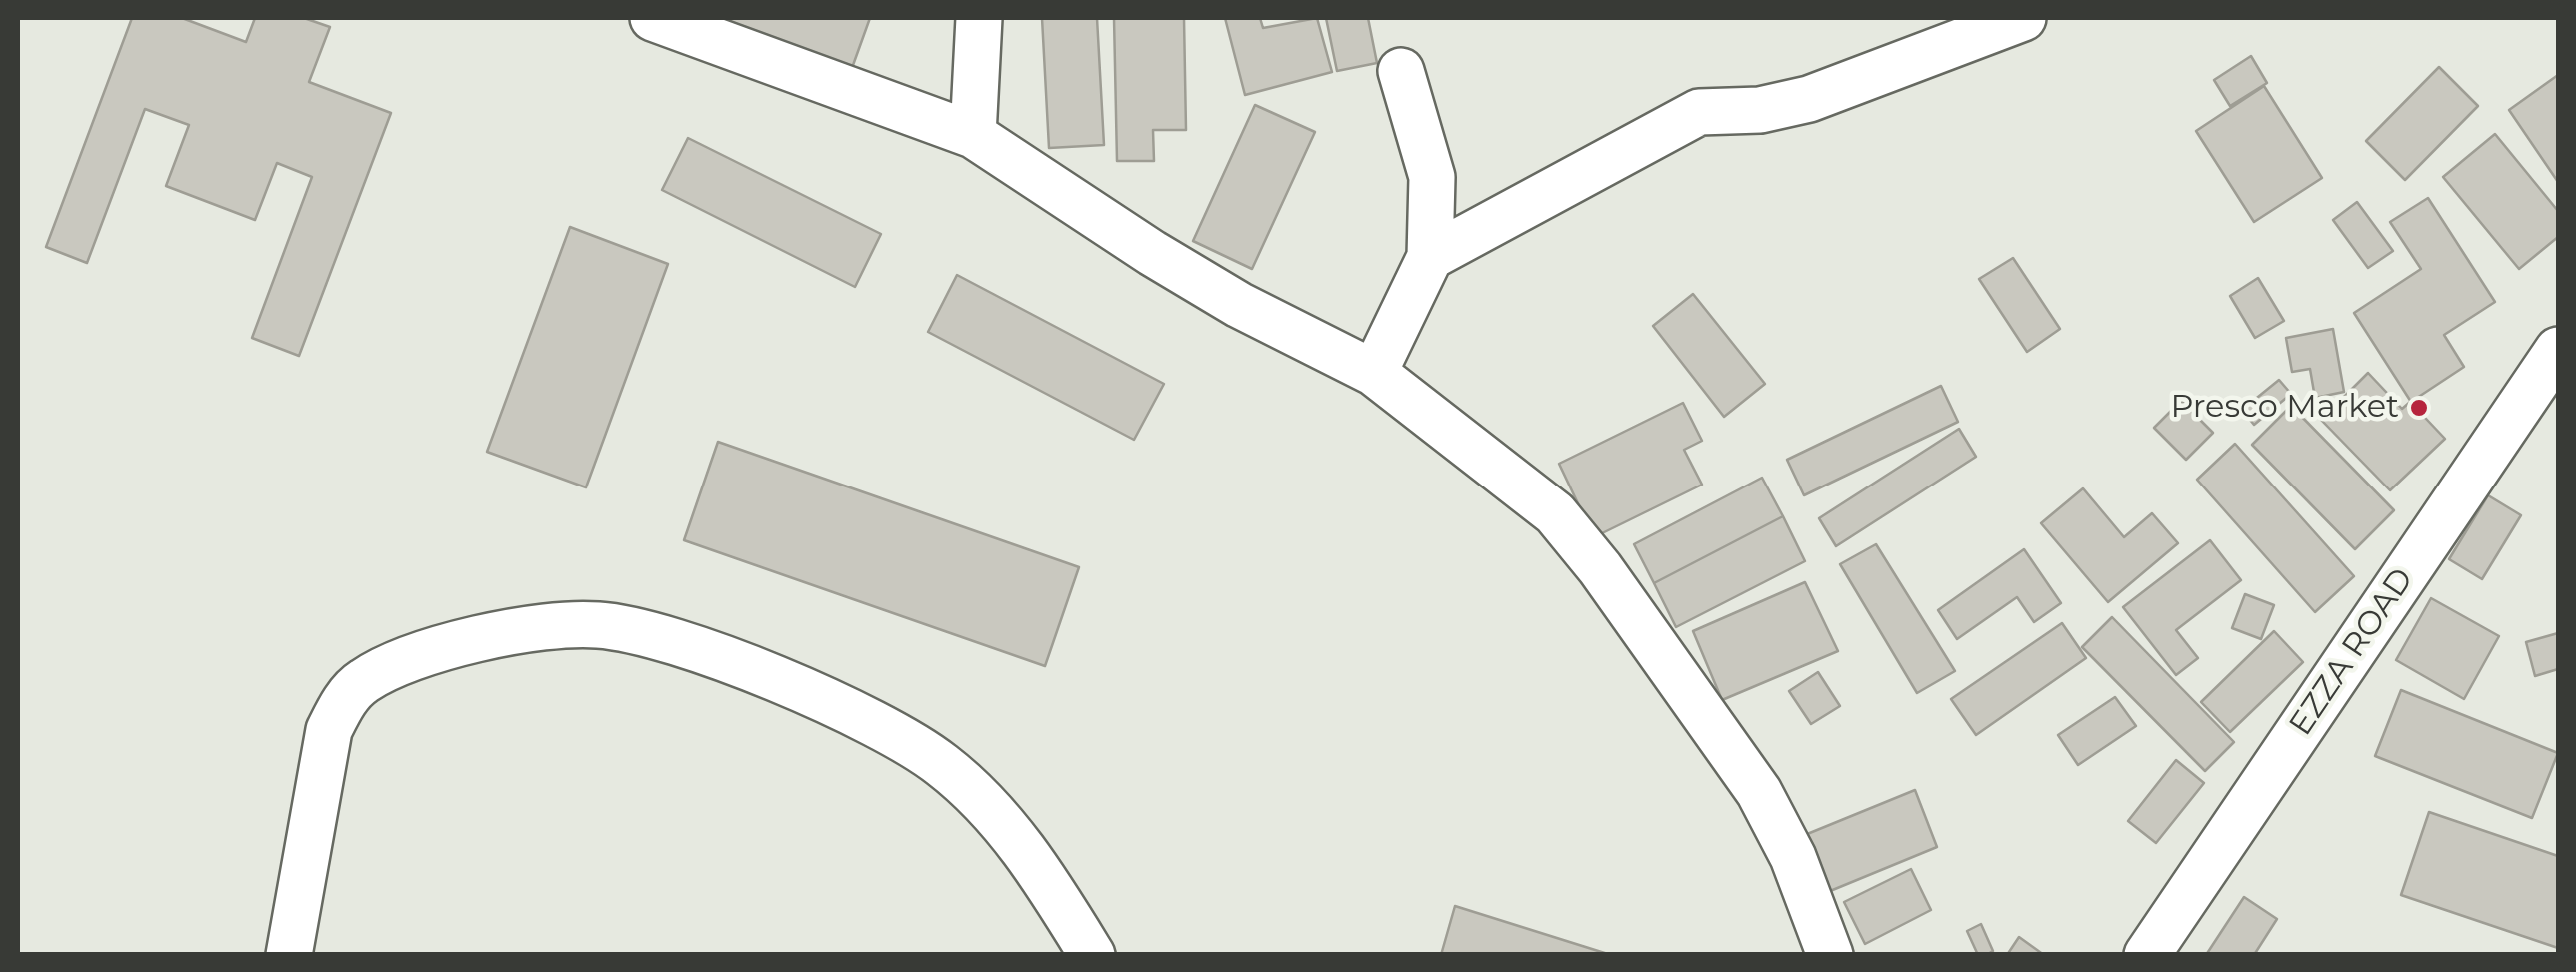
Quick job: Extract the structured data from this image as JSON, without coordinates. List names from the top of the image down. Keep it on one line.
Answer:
{"streets":{"street":["EZZA ROAD"]},"places":["Presco Market"]}
